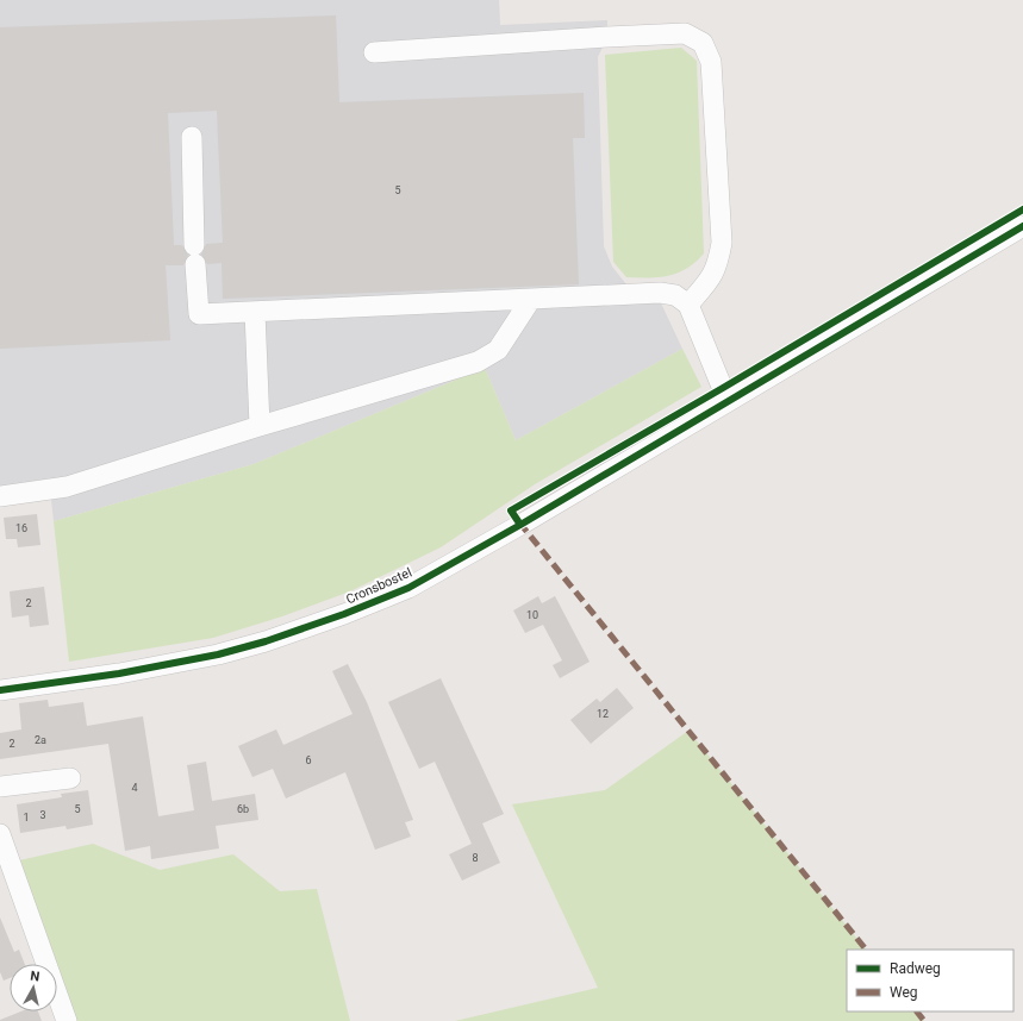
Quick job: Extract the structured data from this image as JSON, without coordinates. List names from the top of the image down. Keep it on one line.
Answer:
{"streets":{"street":["Cronsbostel"]},"house_numbers":["5","16","2","10","12","2a","2","6","4","5","6b","3","1","8"],"legend":["Radweg","Weg"],"north":"top"}
